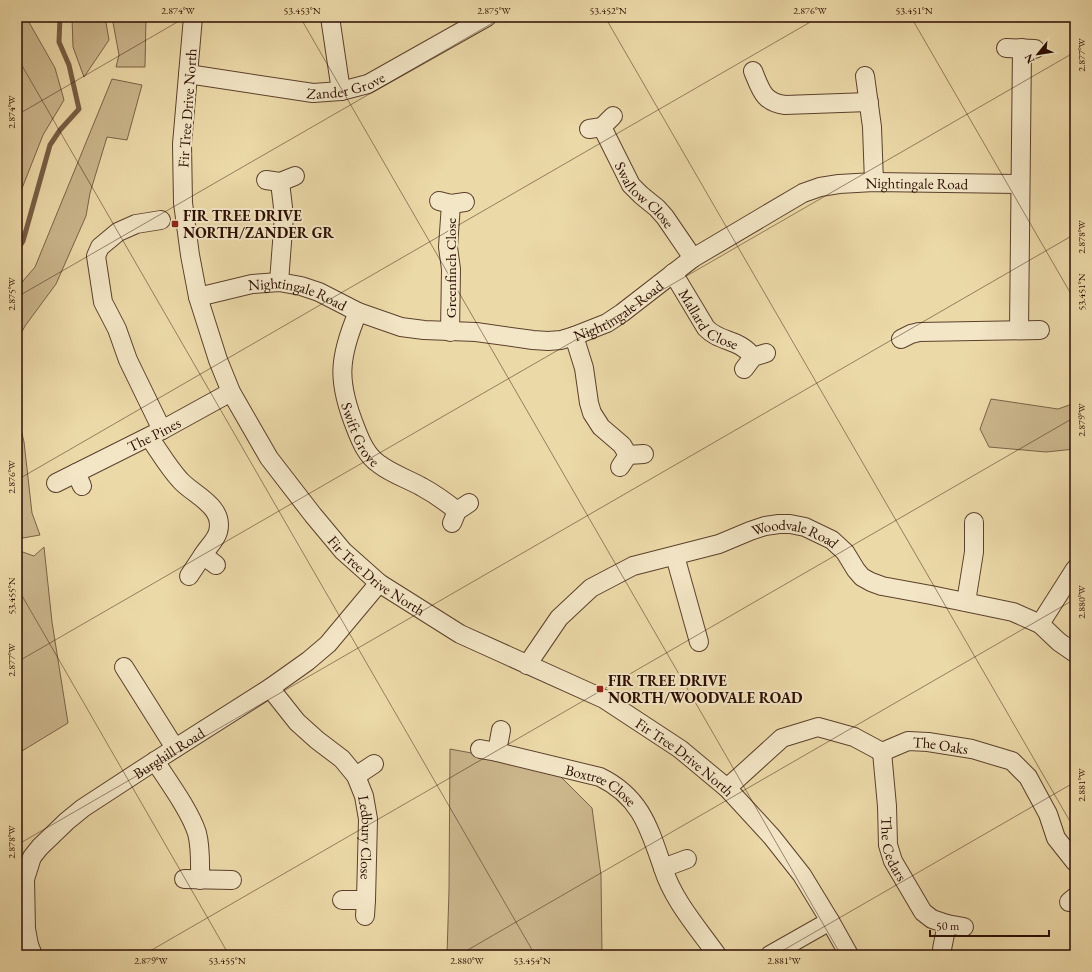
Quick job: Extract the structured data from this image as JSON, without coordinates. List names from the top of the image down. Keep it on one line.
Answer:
{"streets":{"street":["Zander Grove","Fir Tree Drive North","Nightingale Road","Swallow Close","Greenfinch Close","Mallard Close","Swift Grove","The Pines","Woodvale Road","The Oaks","Burghill Road","Boxtree Close","Ledbury Close","The Cedars"]},"crossings":[["Zander Grove","Fir Tree Drive North"],["Fir Tree Drive North","Nightingale Road"],["Fir Tree Drive North","The Pines"],["Fir Tree Drive North","Woodvale Road"],["Fir Tree Drive North","Burghill Road"],["Nightingale Road","Swallow Close"],["Nightingale Road","Greenfinch Close"],["Nightingale Road","Mallard Close"],["Nightingale Road","Swift Grove"],["The Oaks","The Cedars"],["Burghill Road","Ledbury Close"]],"places":{"transit":["FIR TREE DRIVE NORTH/ZANDER GR","FIR TREE DRIVE NORTH/WOODVALE ROAD"]},"scale_bar":"50 m","north":"bottom left","coordinates":["2.874°W","53.453°N","2.875°W","53.452°N","2.876°W","53.451°N","2.877°W","2.878°W","2.879°W","53.455°N","2.880°W","2.881°W","53.454°N"]}
